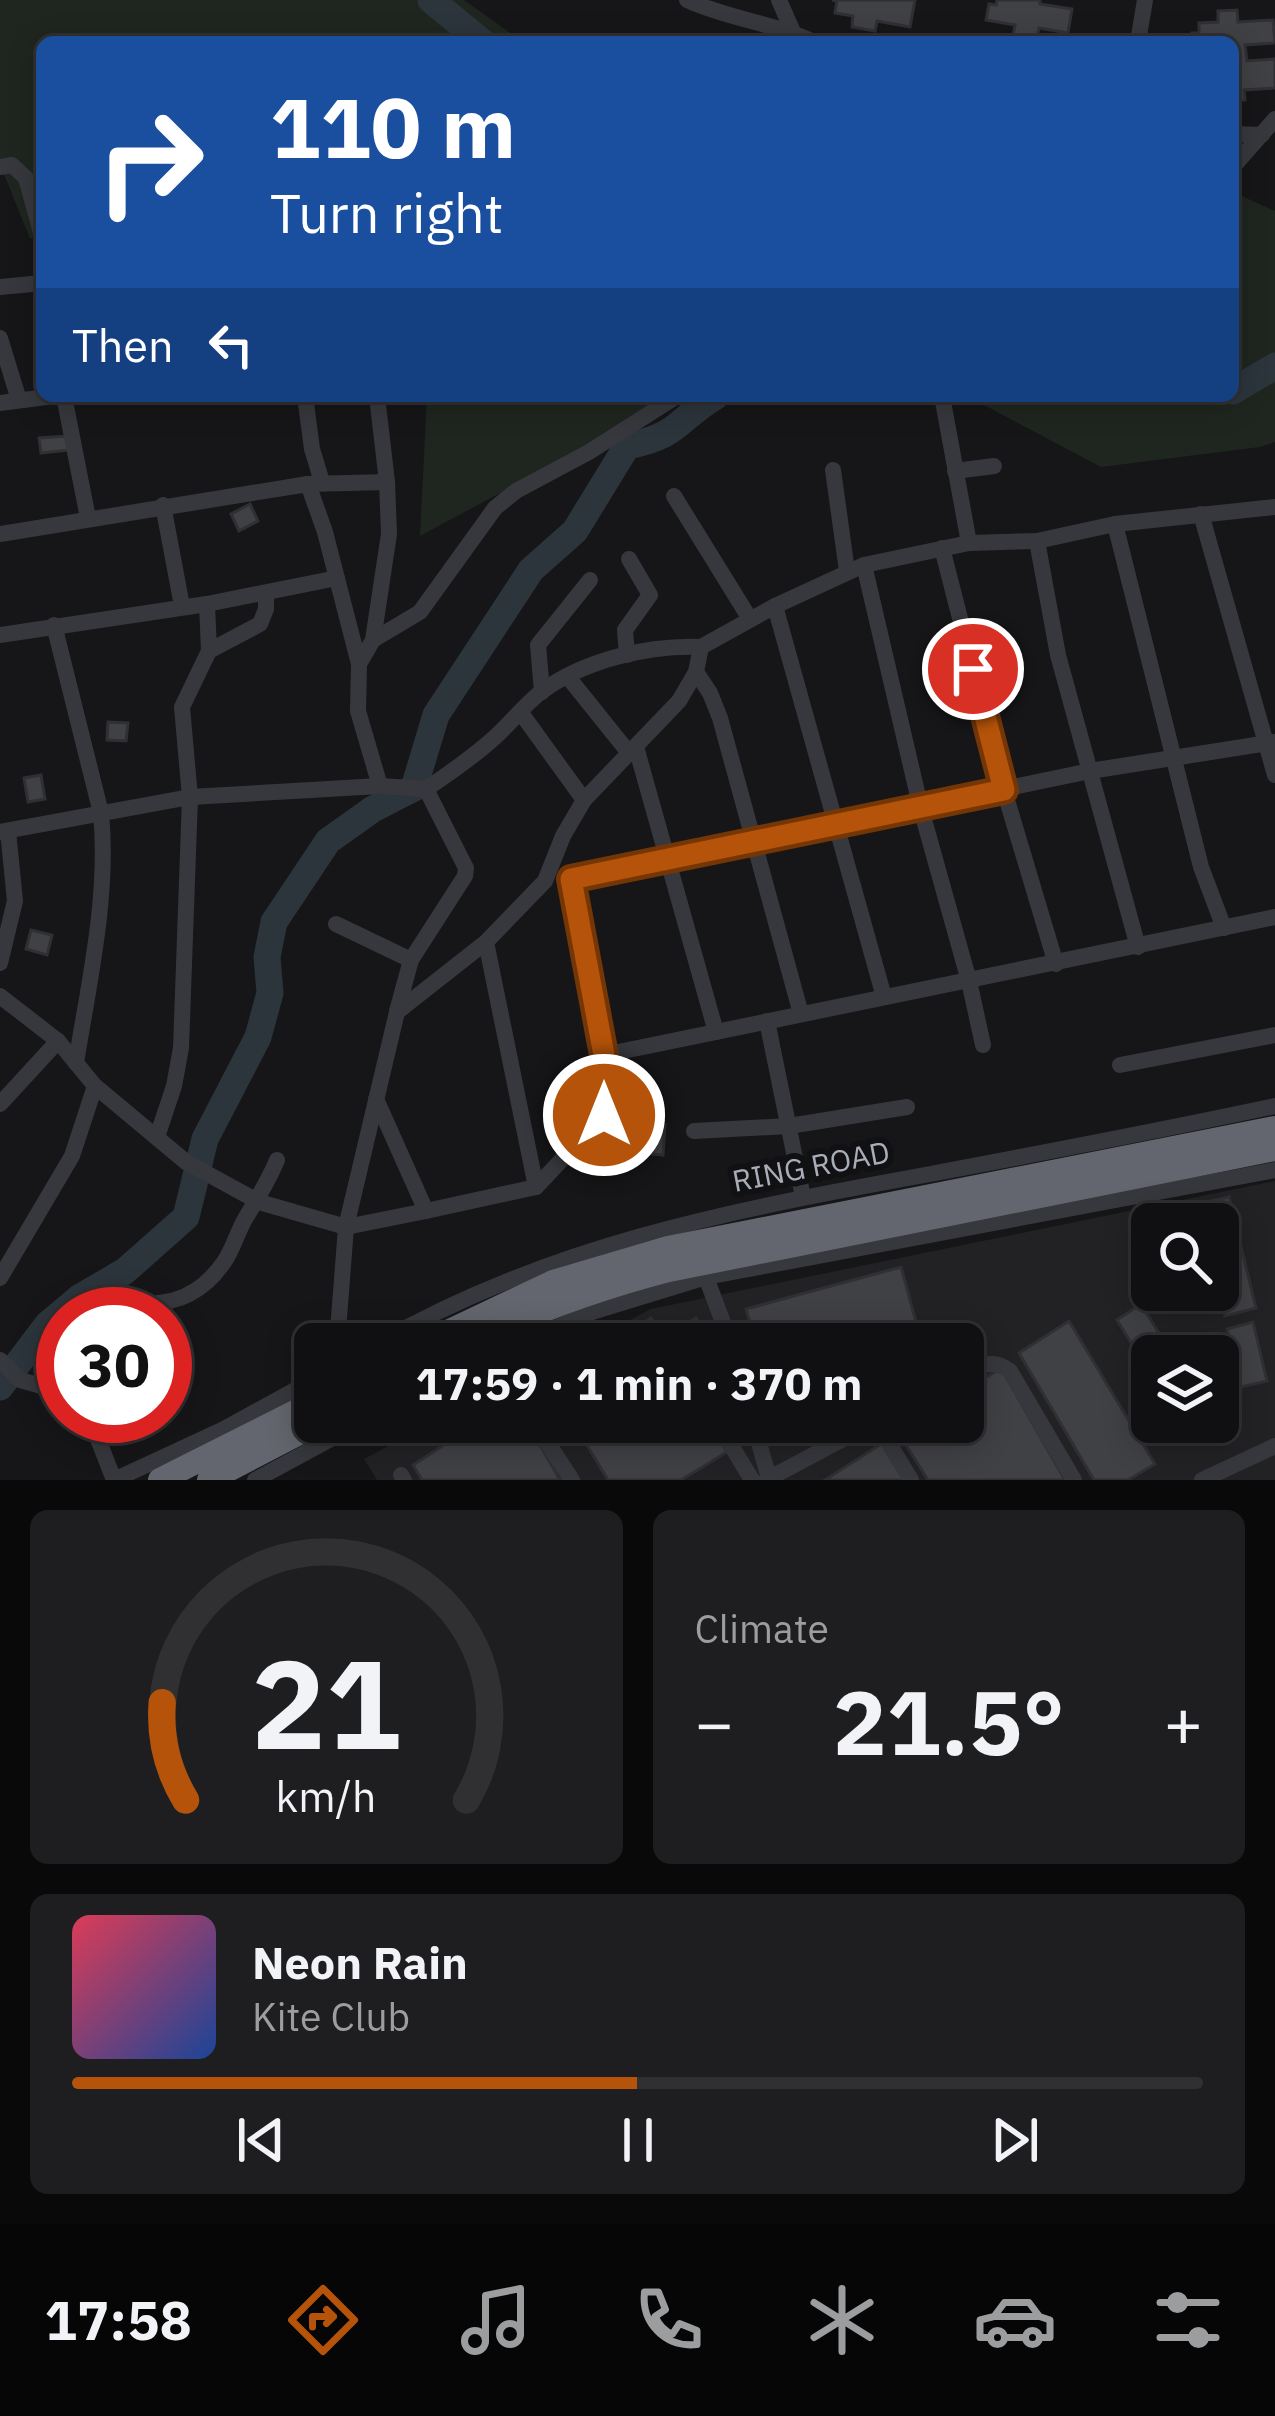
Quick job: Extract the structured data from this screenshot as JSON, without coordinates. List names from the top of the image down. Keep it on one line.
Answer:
{"streets":{"highway":["RING ROAD"]},"page":{"turn":["110 m","Turn right"],"then":"Then","limit":"30","trip":"17:59 · 1 min · 370 m","tile":"Climate","heat":["−","21.5°","+"],"song":["Neon Rain","Kite Club"],"tabs":"17:58","gauge":["21","km/h"]}}
